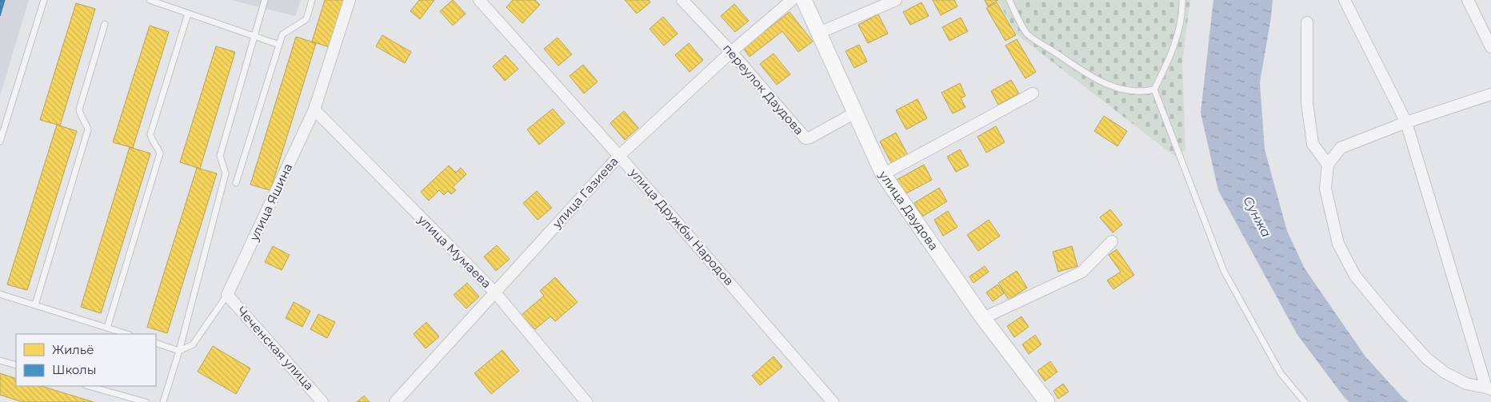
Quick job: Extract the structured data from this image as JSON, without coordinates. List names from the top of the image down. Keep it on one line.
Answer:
{"streets":{"street":["переулок Даудова","улица Газиева","улица Яшина","улица Даудова","улица Дружбы Народов","улица Мумаева","Чеченская улица"]},"crossings":[["переулок Даудова","улица Газиева"],["переулок Даудова","улица Даудова"],["улица Газиева","улица Дружбы Народов"],["улица Газиева","улица Мумаева"],["улица Яшина","улица Мумаева"],["улица Яшина","Чеченская улица"]],"water":["Сунжа"],"legend":["Жильё","Школы"]}
